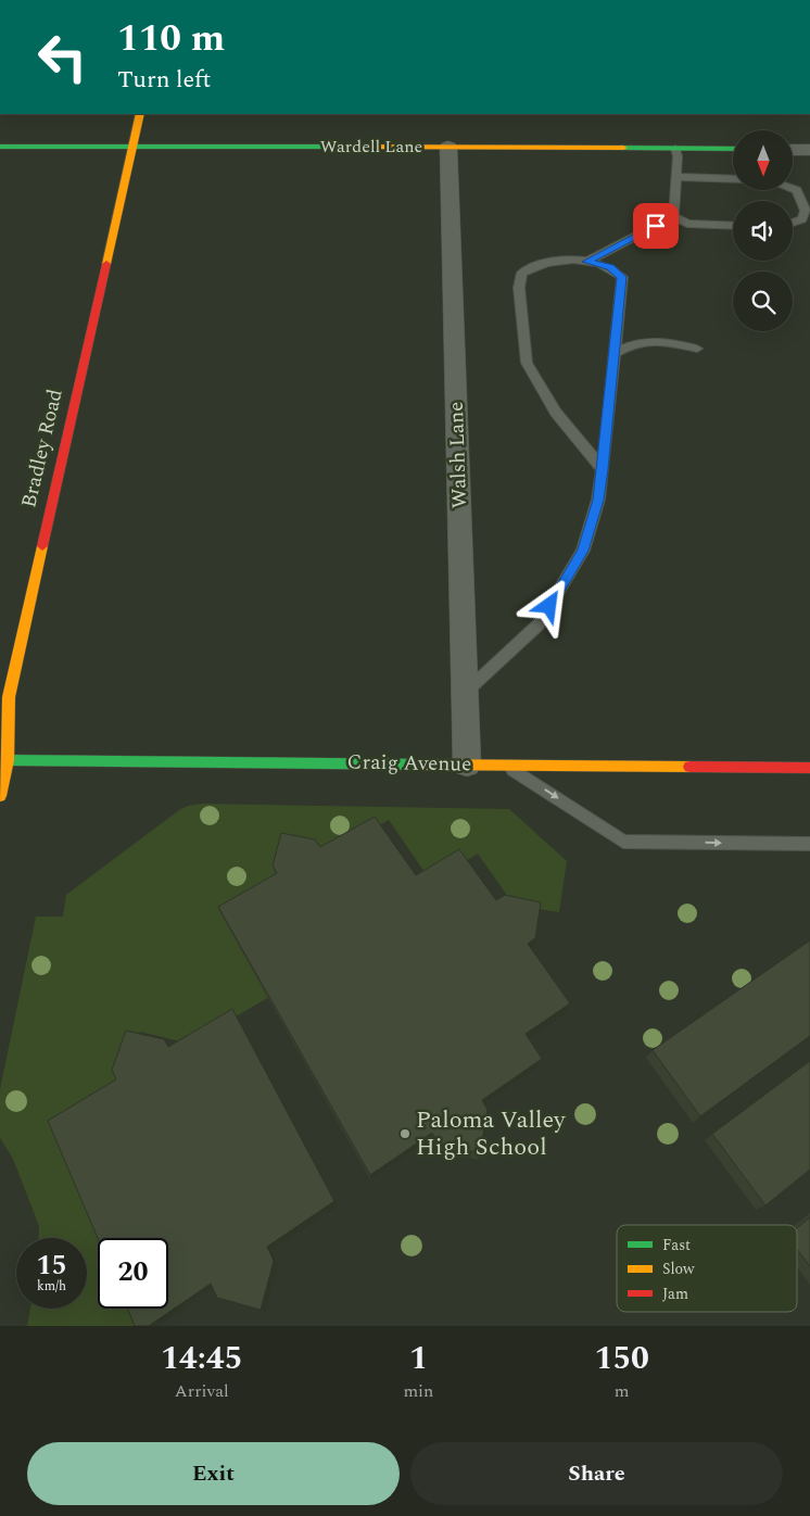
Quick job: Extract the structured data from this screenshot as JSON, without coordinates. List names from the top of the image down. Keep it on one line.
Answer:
{"streets":{"street":["Wardell Lane","Bradley Road","Walsh Lane","Craig Avenue"]},"crossings":[["Wardell Lane","Bradley Road"],["Wardell Lane","Walsh Lane"],["Bradley Road","Craig Avenue"],["Walsh Lane","Craig Avenue"]],"places":["Paloma Valley High School"],"legend":["Fast","Slow","Jam"],"north":"bottom","page":{"turn":["110 m","Turn left"],"speed":"15 km/h","limit":"20","eta":["14:45","Arrival","1","min","150","m"],"buttons":["Exit","Share"]}}
